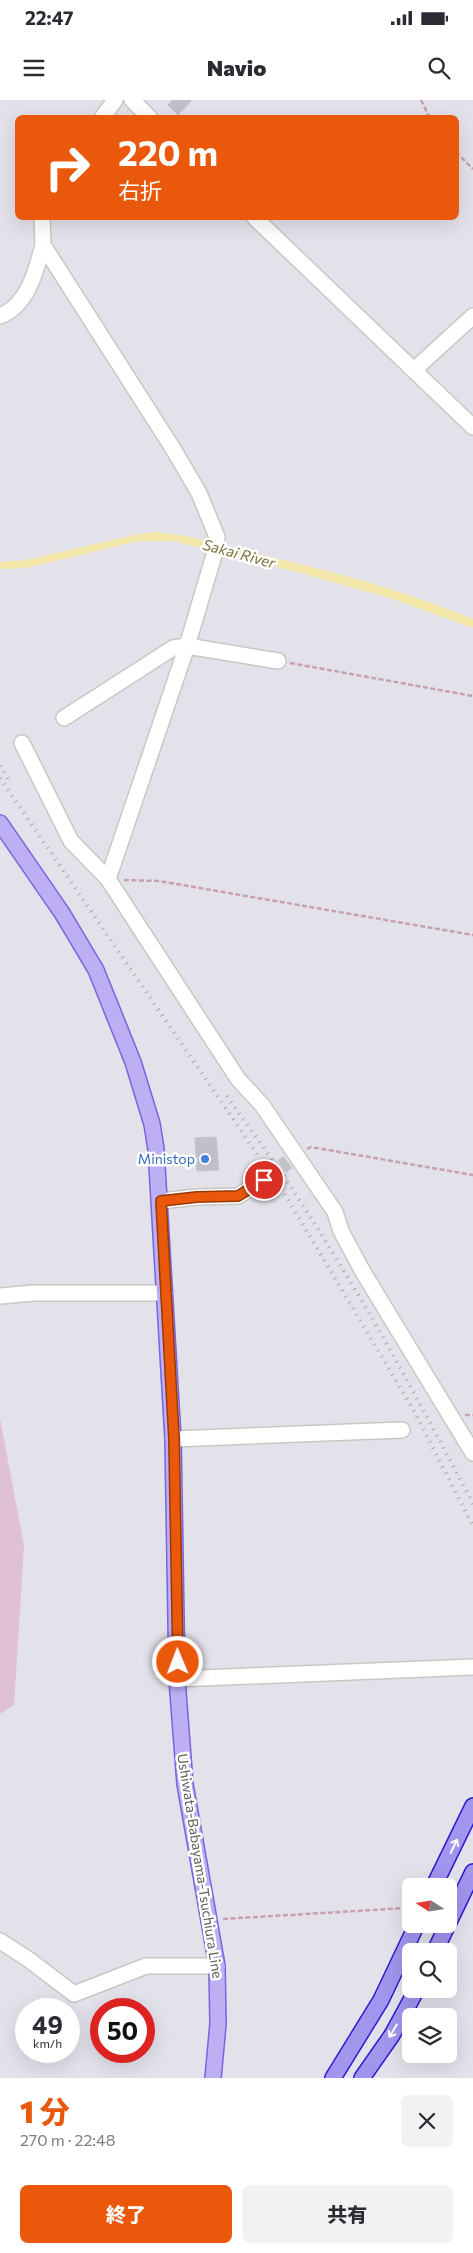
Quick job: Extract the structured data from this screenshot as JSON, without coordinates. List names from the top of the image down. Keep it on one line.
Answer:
{"streets":{"main road":["Ushiwata-Babayama-Tsuchiura Line"]},"water":["Sakai River"],"places":["Ministop"],"north":"left","page":{"status":"22:47","header":"Navio","turn":["220 m","右折"],"speed":"49 km/h","limit":"50","heading":["1 分","270 m · 22:48"],"buttons":["終了","共有"]}}
